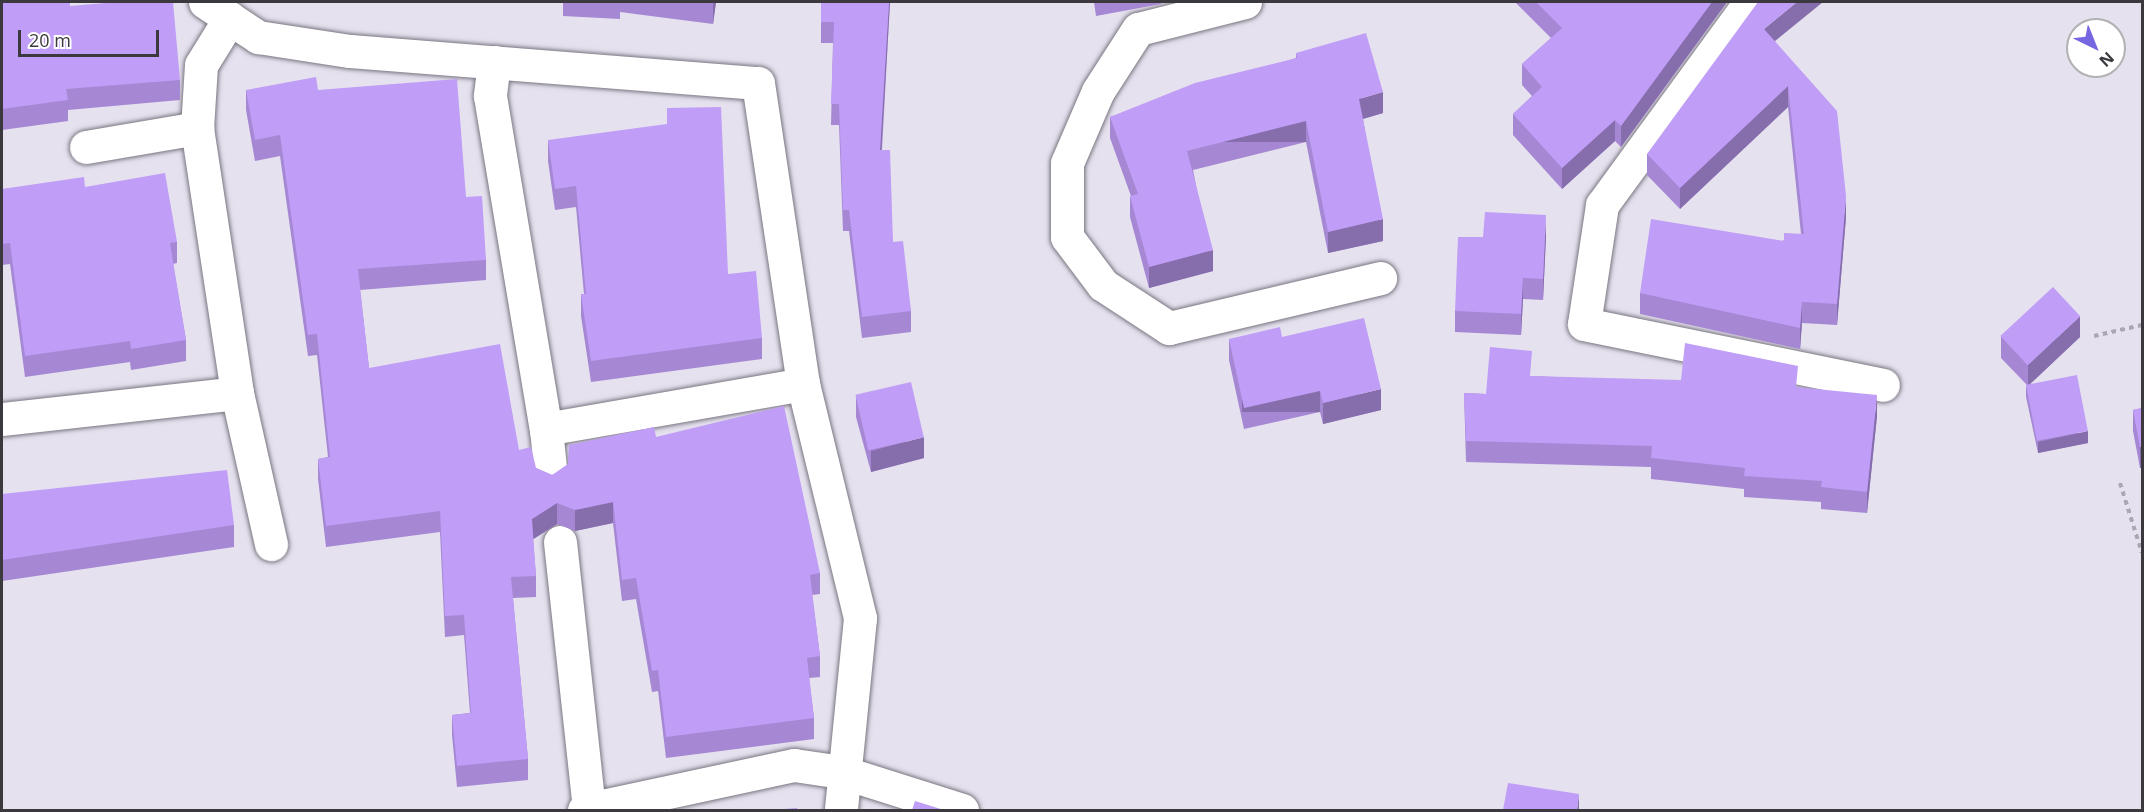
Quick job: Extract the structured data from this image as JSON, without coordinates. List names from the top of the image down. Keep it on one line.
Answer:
{"scale_bar":"20 m","north":"bottom right"}
